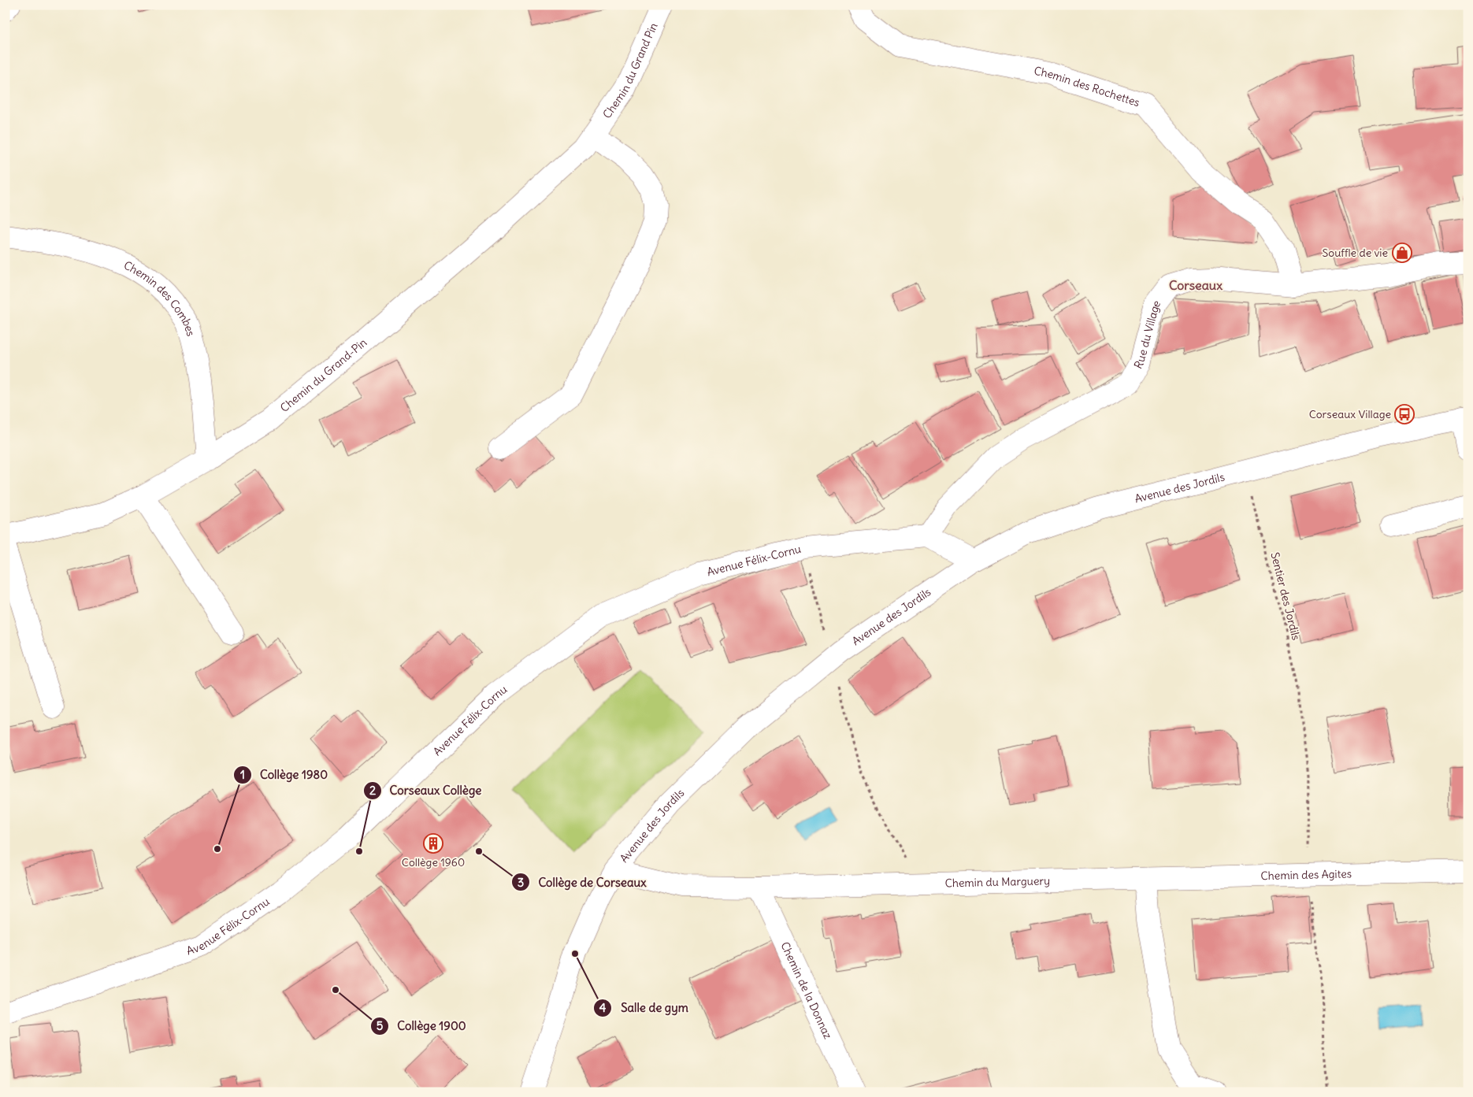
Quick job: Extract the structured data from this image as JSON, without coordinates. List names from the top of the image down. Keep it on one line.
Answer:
{"streets":{"street":["Chemin du Grand Pin","Chemin des Rochettes","Chemin des Combes","Rue du Village","Chemin du Grand-Pin","Avenue des Jordils","Avenue Félix-Cornu","Chemin des Agites","Chemin du Marguery","Chemin de la Donnaz"],"path":["Sentier des Jordils"]},"crossings":[["Chemin du Grand Pin","Chemin du Grand-Pin"],["Chemin des Rochettes","Rue du Village"],["Chemin des Combes","Chemin du Grand-Pin"],["Rue du Village","Avenue Félix-Cornu"],["Avenue des Jordils","Chemin du Marguery"],["Chemin des Agites","Chemin du Marguery"],["Chemin du Marguery","Chemin de la Donnaz"]],"districts":["Corseaux"],"places":{"shop":["Souffle de vie"],"bus stop":["Corseaux Village"],"building":["Collège 1960"],"other":["Collège 1980","Corseaux Collège","Collège de Corseaux","Salle de gym","Collège 1900"]}}
